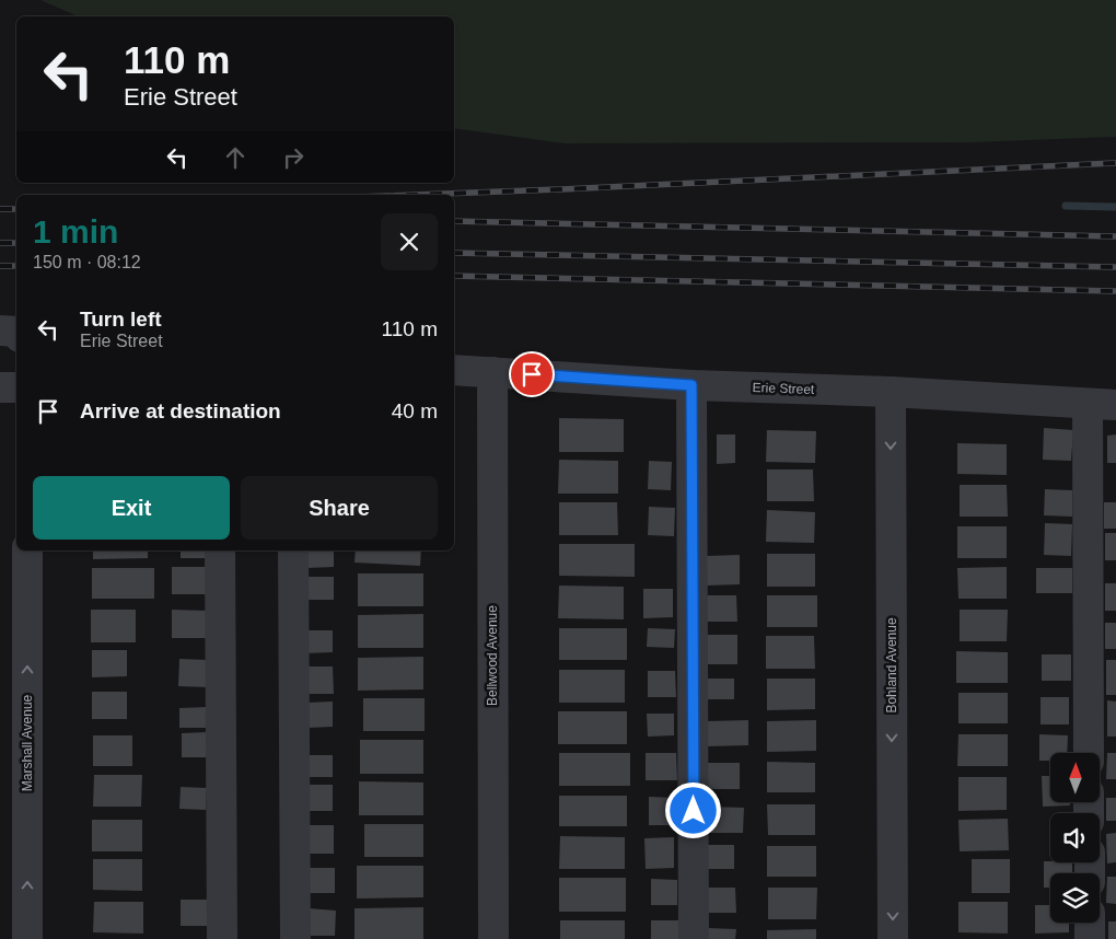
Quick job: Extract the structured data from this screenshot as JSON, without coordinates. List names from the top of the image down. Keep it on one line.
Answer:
{"streets":{"street":["Erie Street","Bellwood Avenue","Bohland Avenue","Marshall Avenue"]},"crossings":[["Erie Street","Bellwood Avenue"],["Erie Street","Bohland Avenue"]],"north":"top","page":{"turn":["110 m","Erie Street"],"heading":["1 min","150 m · 08:12"],"list":[{"name":"Turn left","note":"Erie Street","value":"110 m"},{"name":"Arrive at destination","value":"40 m"}],"buttons":["Exit","Share"]}}
